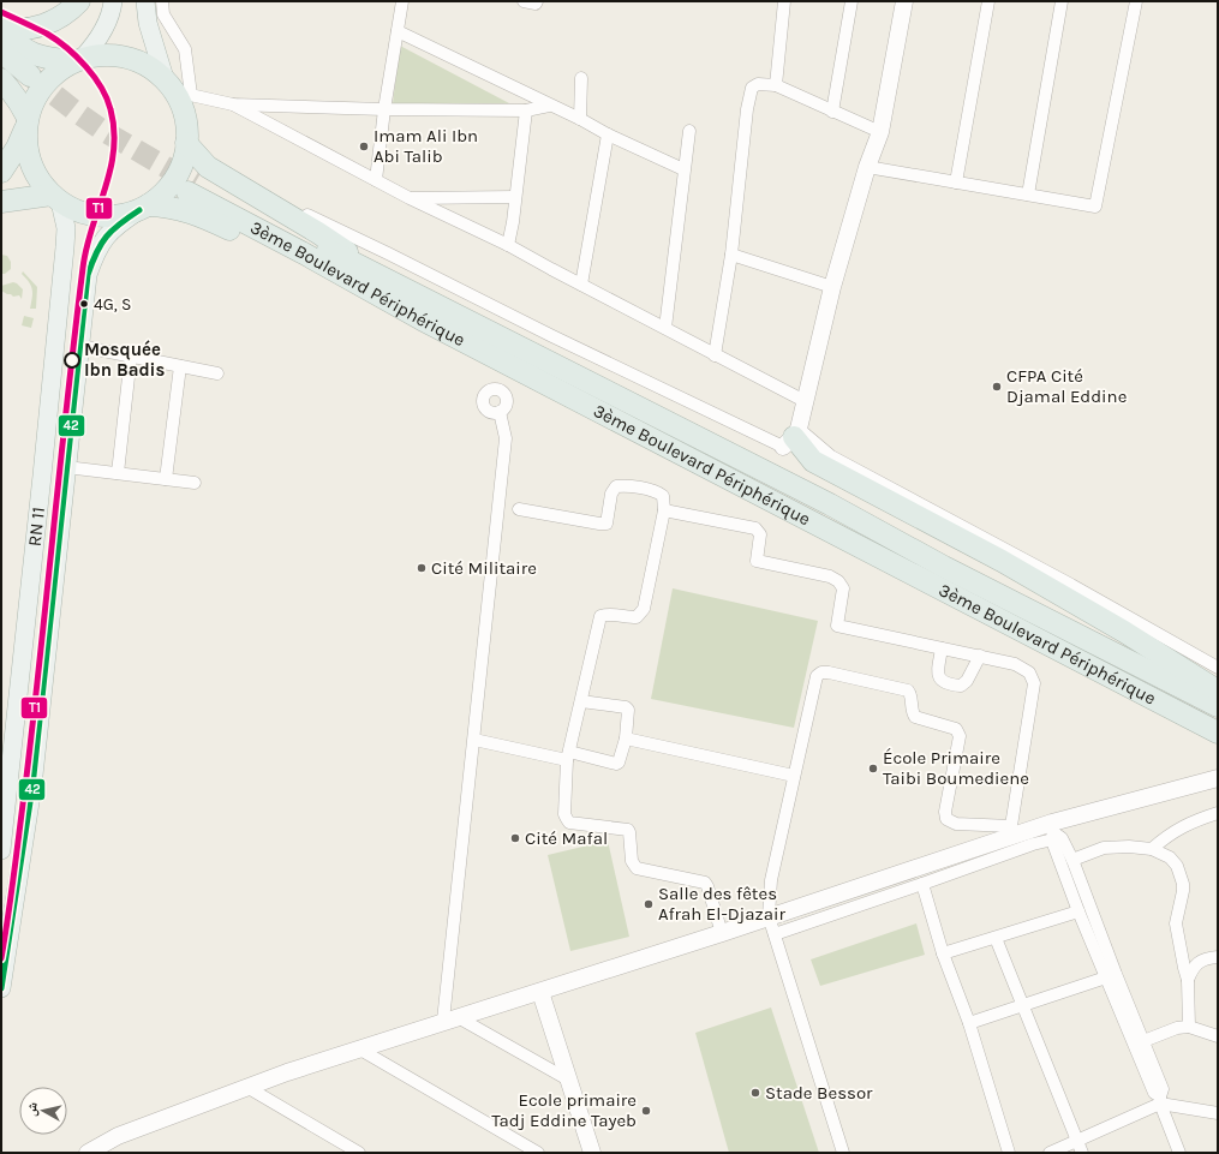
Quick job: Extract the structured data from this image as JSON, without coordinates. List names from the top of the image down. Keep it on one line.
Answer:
{"streets":{"highway":["3ème Boulevard Périphérique"],"main road":["RN 11"]},"places":["Imam Ali Ibn Abi Talib","4G, S","Mosquée Ibn Badis","CFPA Cité Djamal Eddine","Cité Militaire","École Primaire Taibi Boumediene","Cité Mafal","Salle des fêtes Afrah El-Djazair","Stade Bessor","Ecole primaire Tadj Eddine Tayeb"],"lines":["transit line T1","transit line 42"],"north":"left"}
